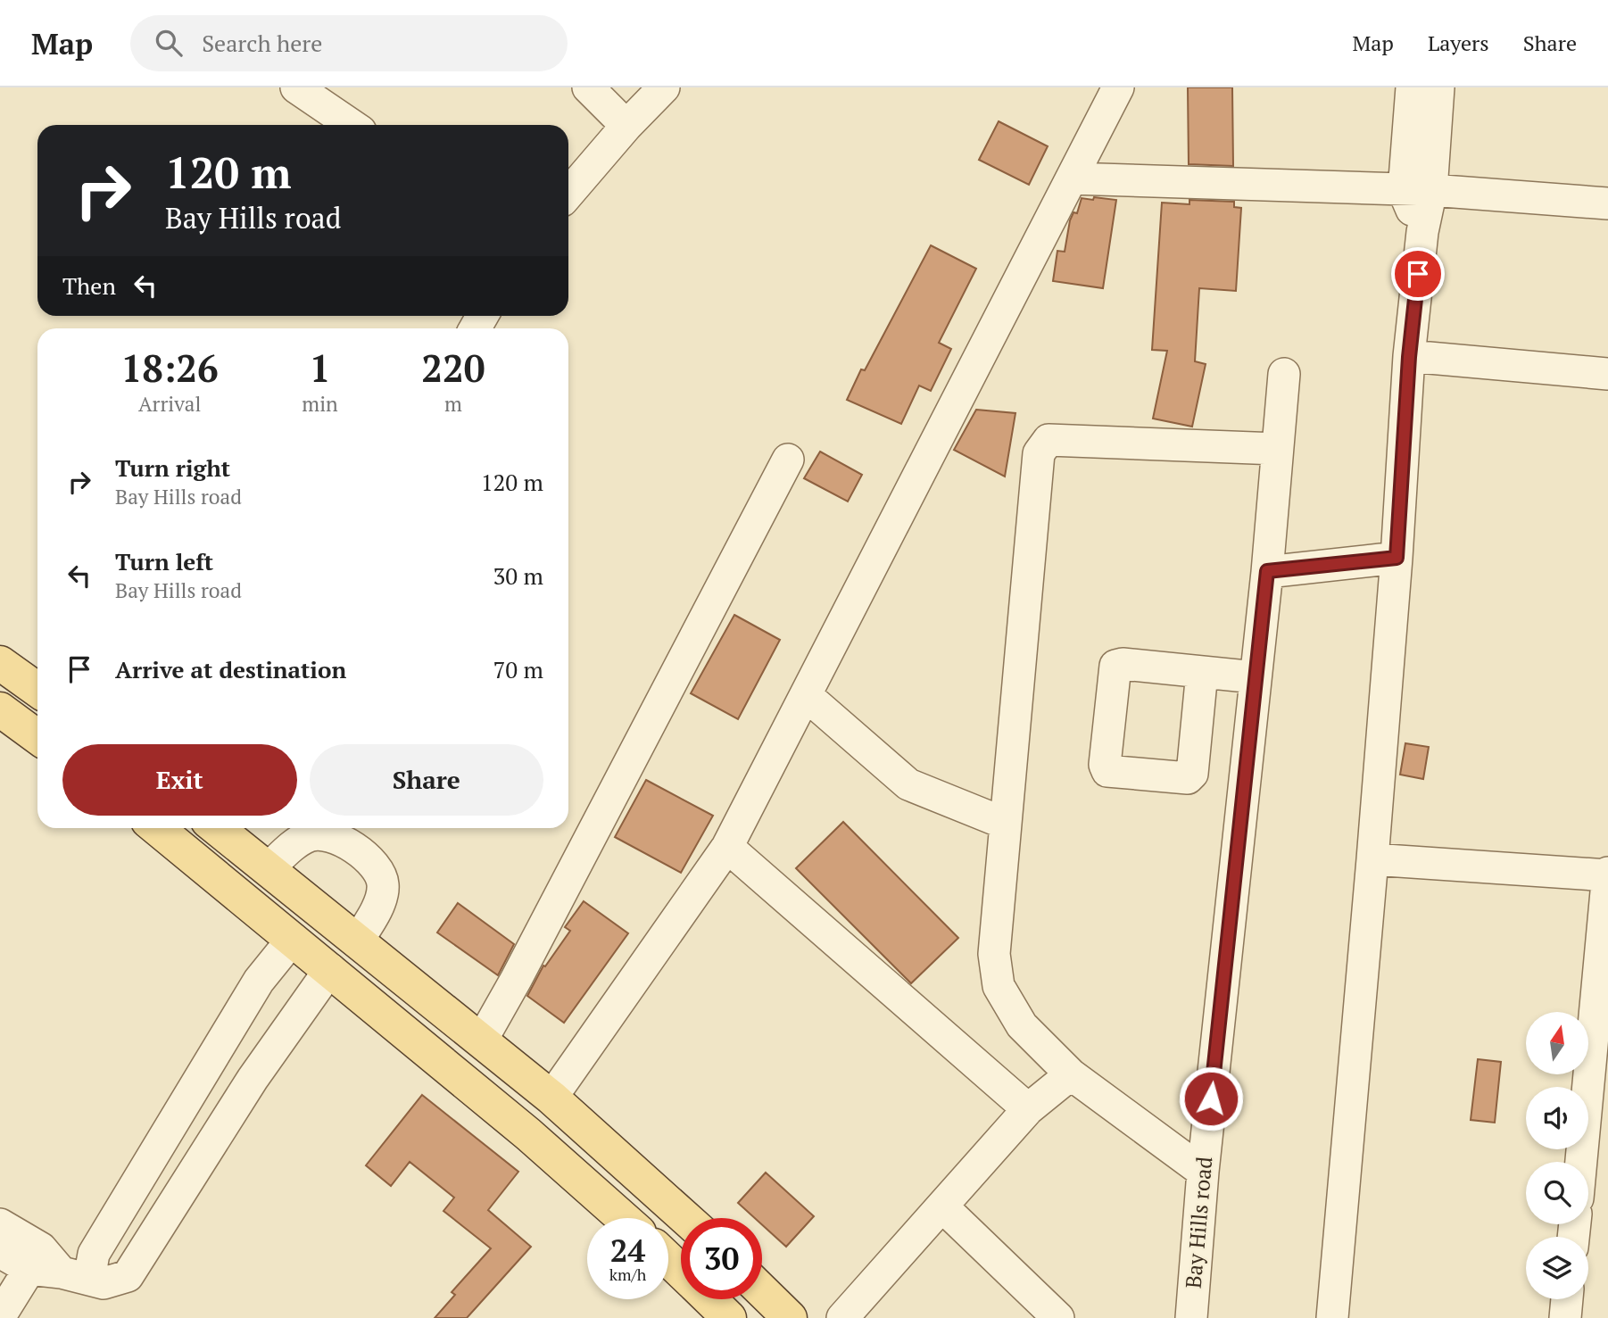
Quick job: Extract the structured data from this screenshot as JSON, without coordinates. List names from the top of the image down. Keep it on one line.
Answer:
{"streets":{"street":["Bay Hills road"]},"north":"top","page":{"header":"Map","search":"Search here","nav":["Map","Layers","Share"],"turn":["120 m","Bay Hills road"],"then":"Then","eta":["18:26","Arrival","1","min","220","m"],"list":[{"name":"Turn right","note":"Bay Hills road","value":"120 m"},{"name":"Turn left","note":"Bay Hills road","value":"30 m"},{"name":"Arrive at destination","value":"70 m"}],"buttons":["Exit","Share"],"speed":"24 km/h","limit":"30"}}
